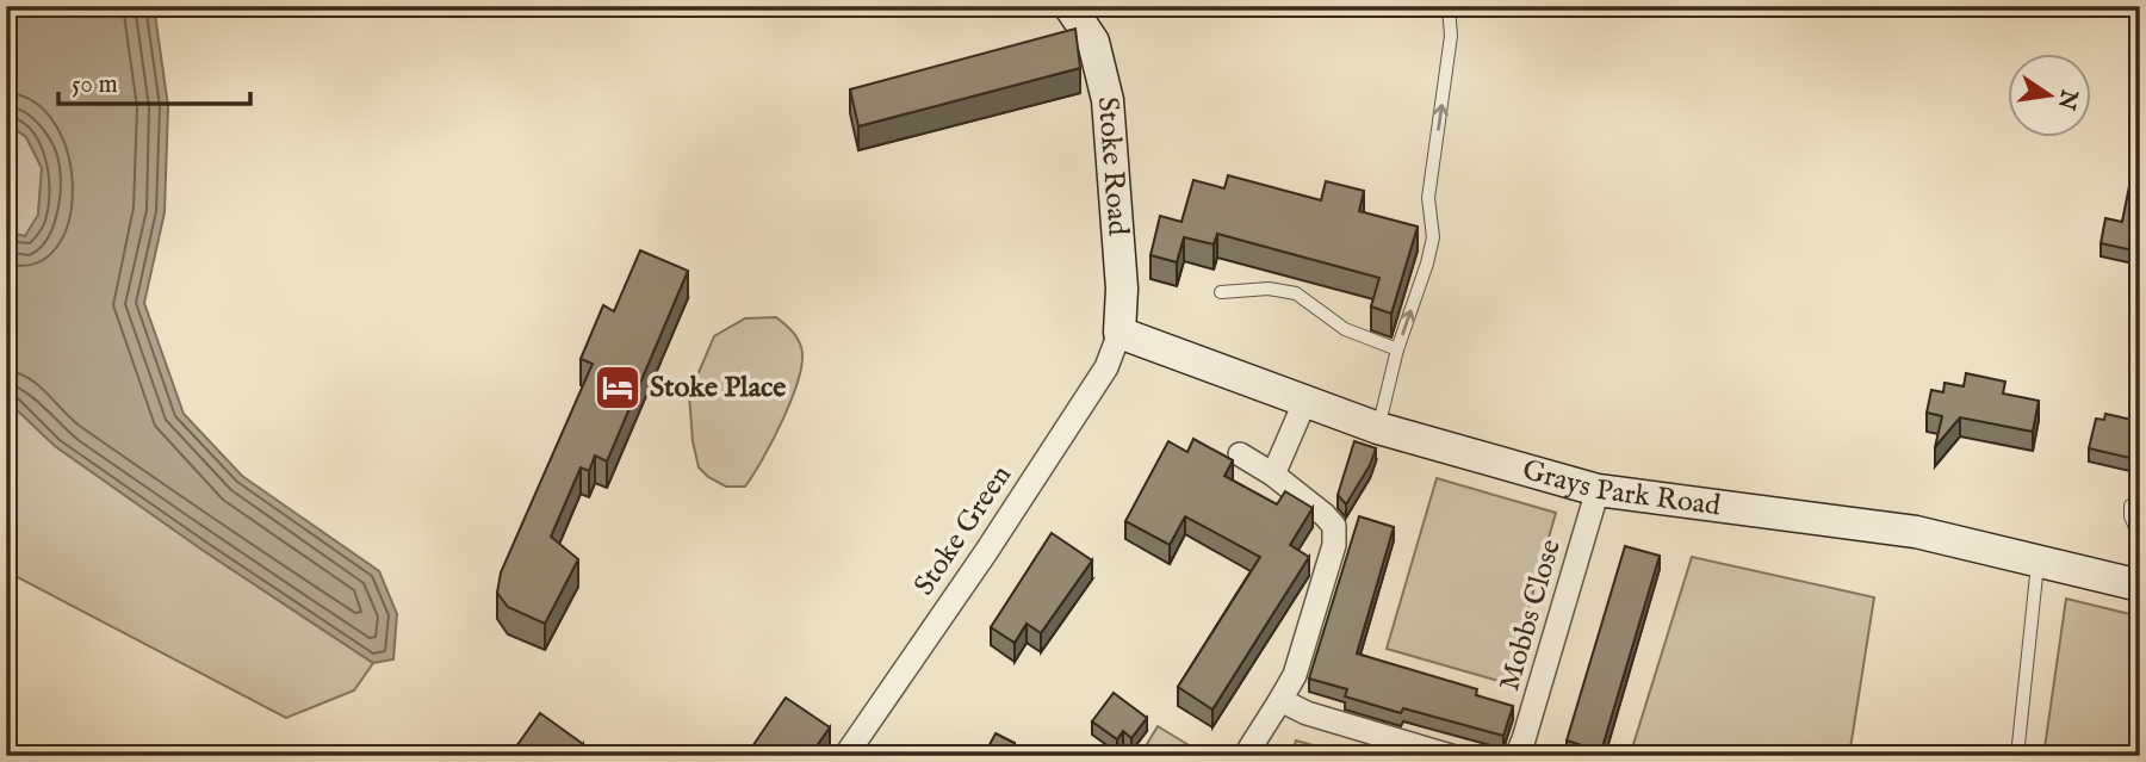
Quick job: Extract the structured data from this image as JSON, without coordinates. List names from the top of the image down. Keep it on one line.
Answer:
{"streets":{"main road":["Stoke Road","Grays Park Road"],"street":["Stoke Green","Mobbs Close"]},"crossings":[["Stoke Road","Grays Park Road"],["Stoke Road","Stoke Green"],["Grays Park Road","Stoke Green"],["Grays Park Road","Mobbs Close"]],"places":{"hotel":["Stoke Place"]},"scale_bar":"50 m","north":"right"}
